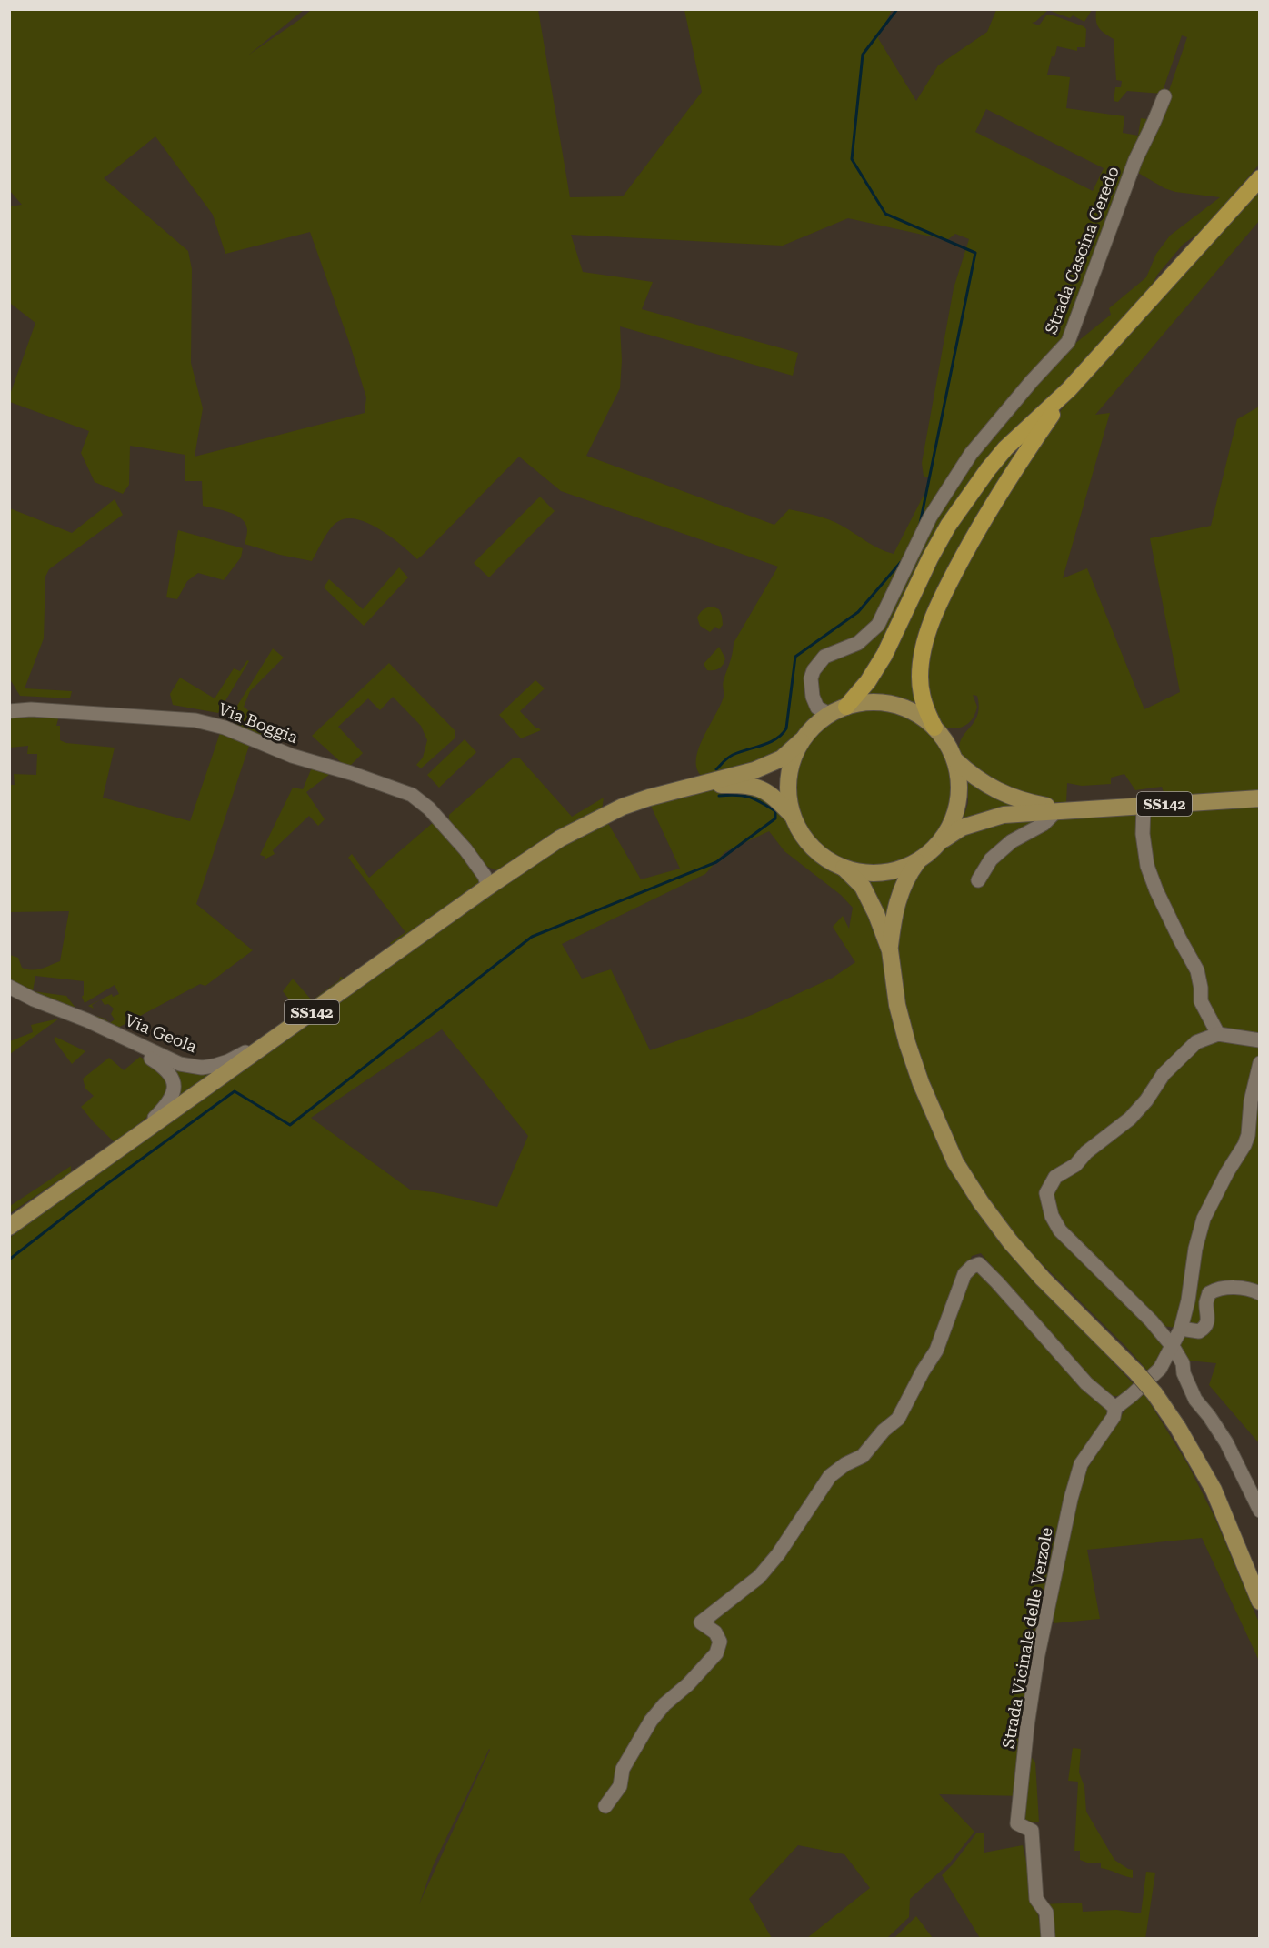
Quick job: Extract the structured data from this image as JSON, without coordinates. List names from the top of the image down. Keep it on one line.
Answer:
{"streets":{"main road":["SS142"],"street":["Strada Cascina Ceredo","Via Boggia","Via Geola","Strada Vicinale delle Verzole"]},"crossings":[["Strada Cascina Ceredo","SS142"],["Via Boggia","SS142"],["SS142","Via Geola"]]}
